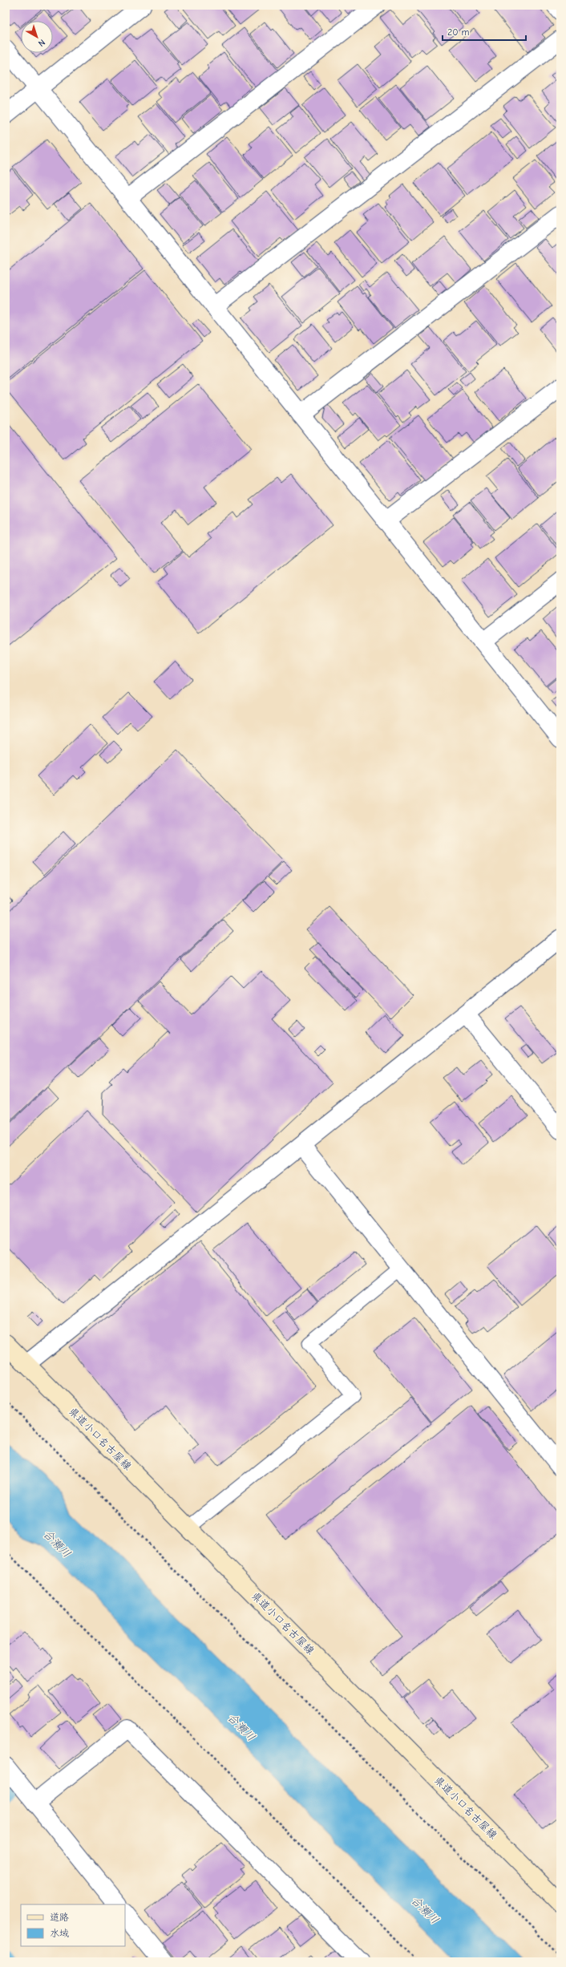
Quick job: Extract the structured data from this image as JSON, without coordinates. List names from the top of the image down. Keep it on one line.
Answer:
{"streets":{"main road":["県道小口名古屋線"]},"water":["合瀬川"],"legend":["道路","水域"],"scale_bar":"20 m","north":"bottom right"}
